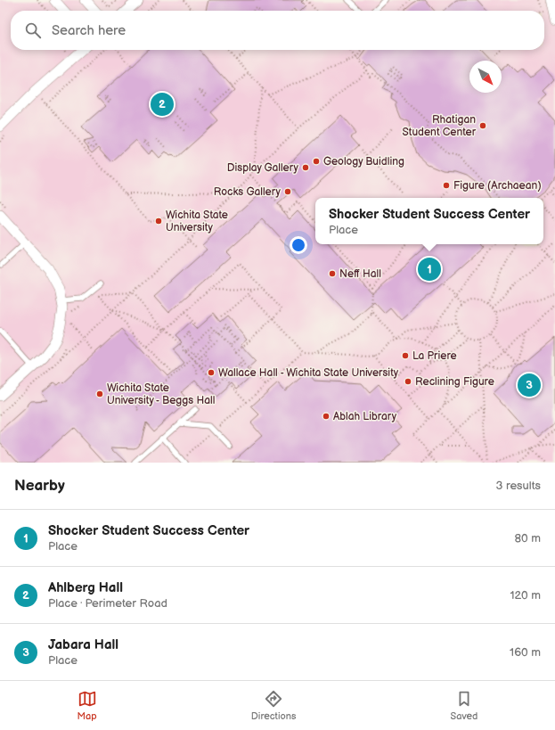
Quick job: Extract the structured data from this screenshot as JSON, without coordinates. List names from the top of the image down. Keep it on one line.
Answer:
{"places":["Rhatigan Student Center","Geology Buidling","Display Gallery","Figure (Archaean)","Rocks Gallery","Wichita State University","Neff Hall","La Priere","Wallace Hall - Wichita State University","Reclining Figure","Wichita State University - Beggs Hall","Ablah Library"],"north":"bottom right","page":{"search":"Search here","pins":["2","1","3"],"popup":["Shocker Student Success Center","Place"],"heading":["Nearby","3 results"],"list":[{"mark":"1","name":"Shocker Student Success Center","note":"Place","value":"80 m"},{"mark":"2","name":"Ahlberg Hall","note":"Place · Perimeter Road","value":"120 m"},{"mark":"3","name":"Jabara Hall","note":"Place","value":"160 m"}],"nav":["Map","Directions","Saved"]}}
